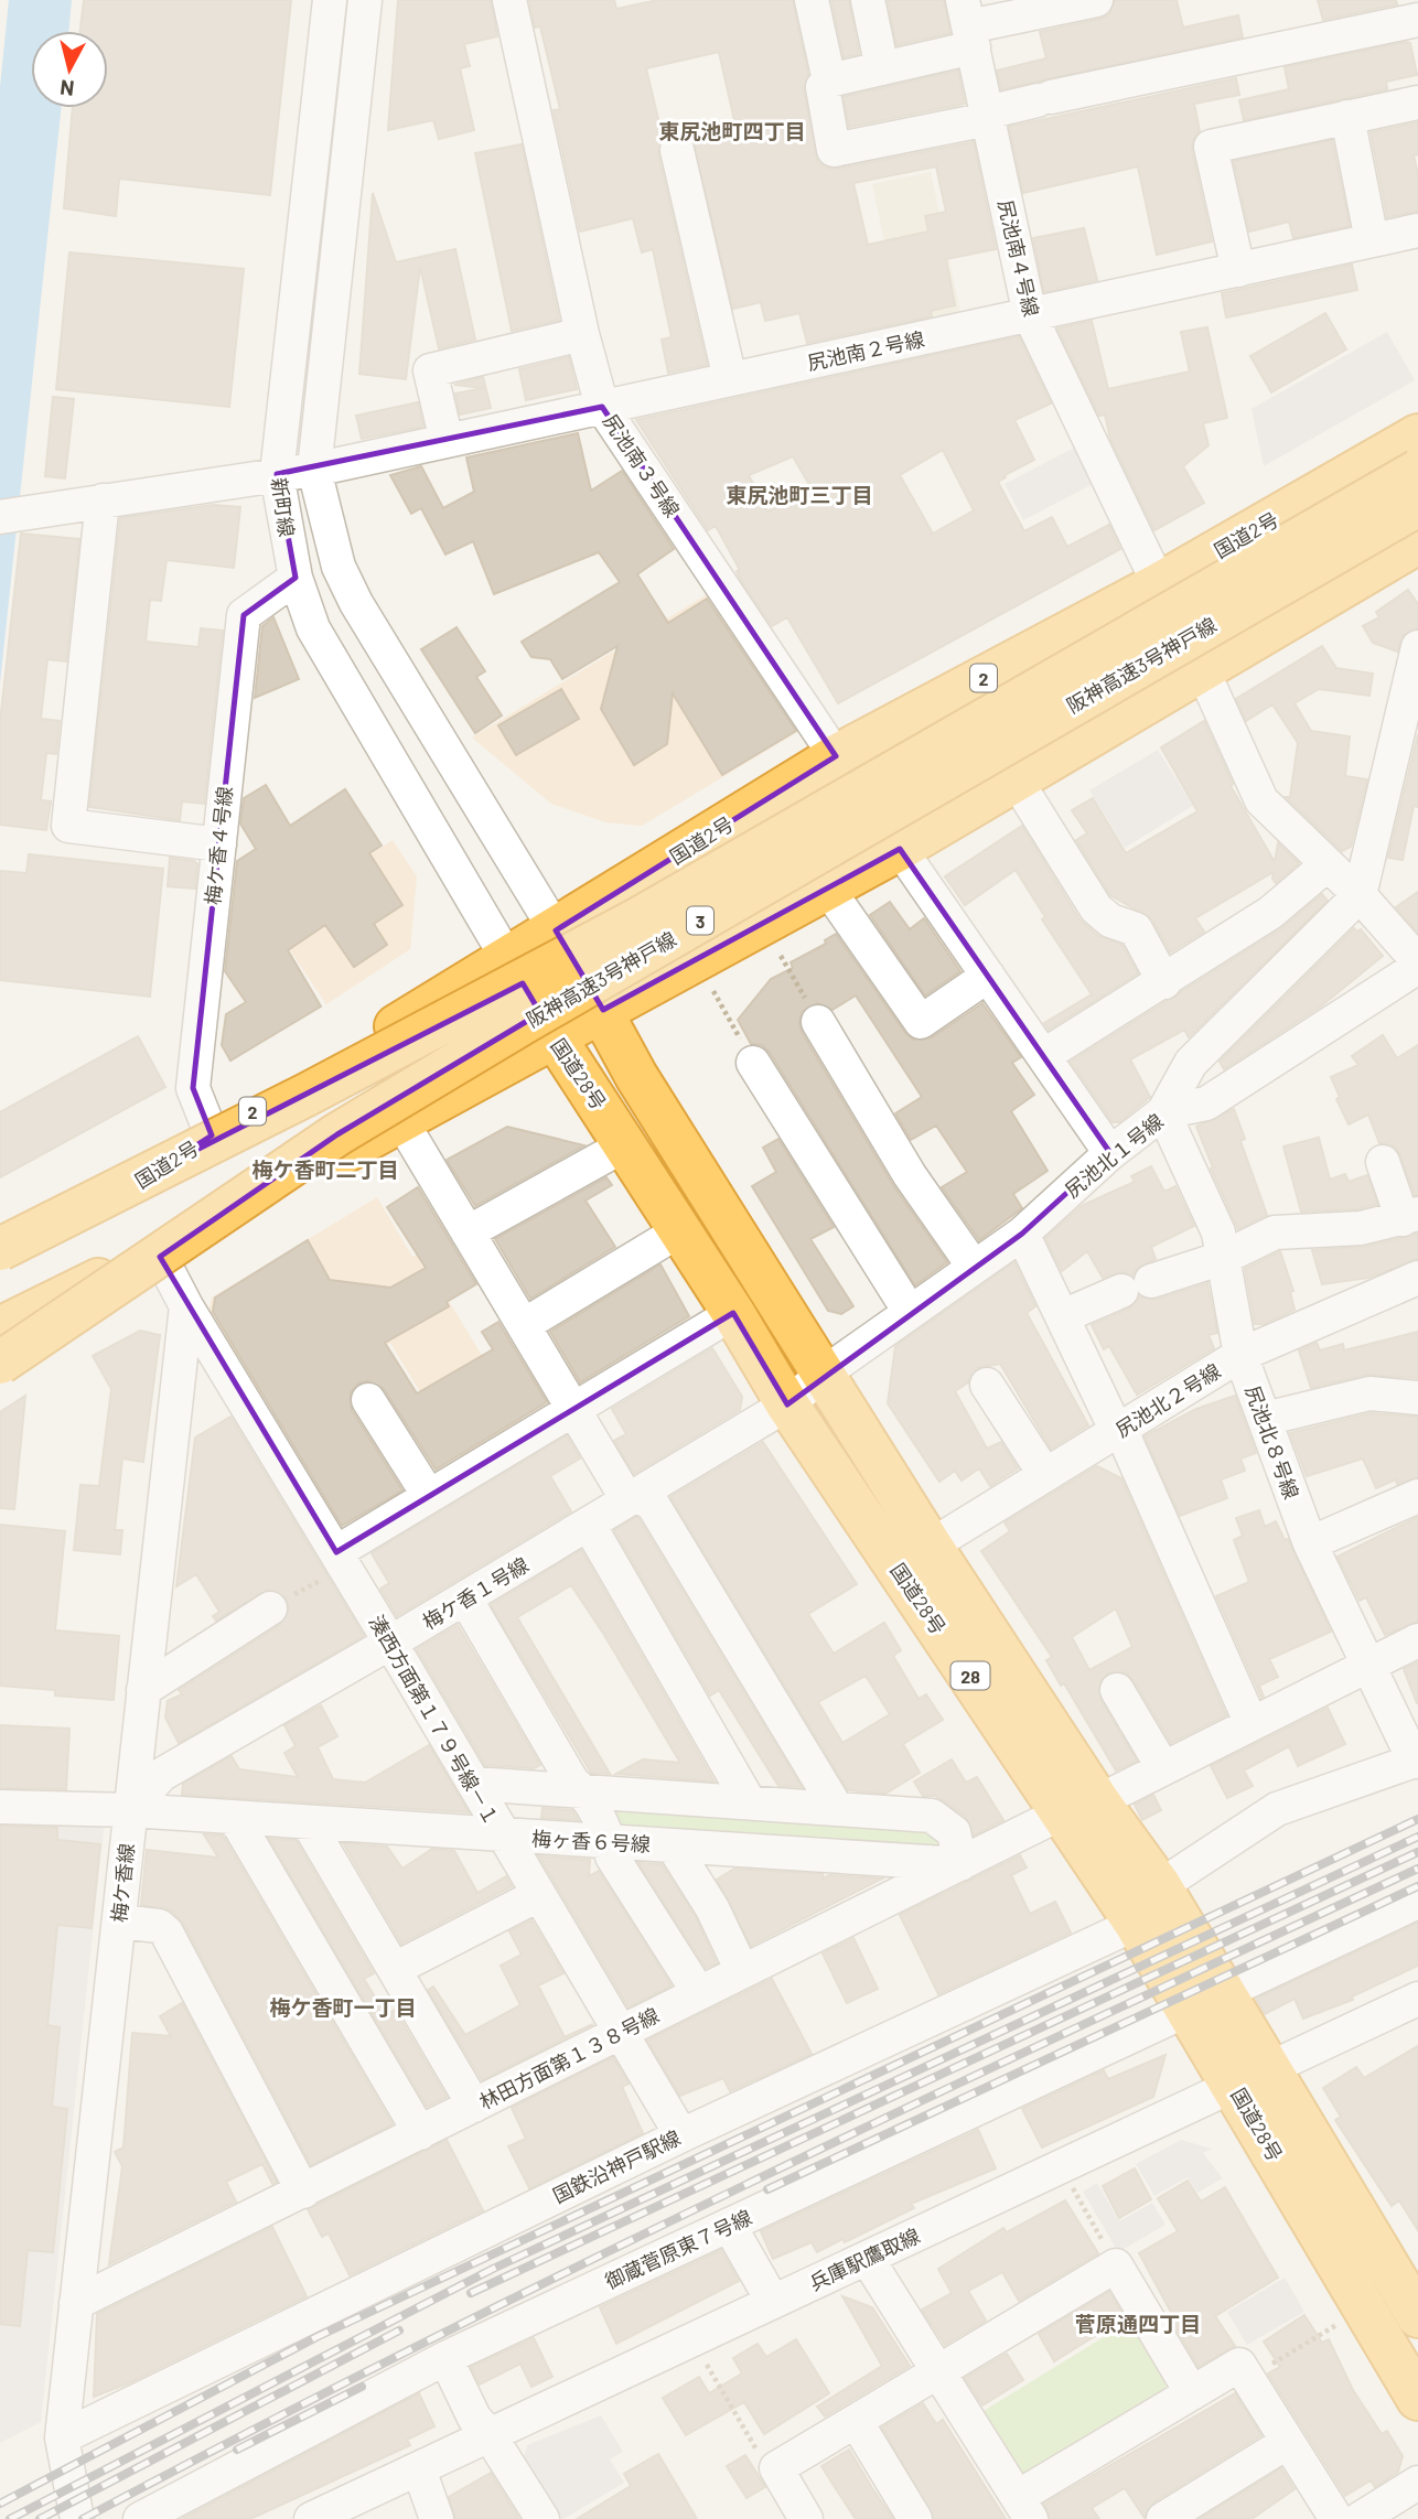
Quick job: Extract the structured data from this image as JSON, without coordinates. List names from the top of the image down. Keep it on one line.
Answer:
{"streets":{"highway":["国道2号","阪神高速3号神戸線","2","3","国道28号","28"],"street":["尻池南４号線","尻池南２号線","尻池南３号線","新町線","梅ケ香４号線","尻池北１号線","尻池北２号線","尻池北８号線","梅ケ香１号線","湊西方面第１７９号線－１","梅ヶ香６号線","梅ケ香線","林田方面第１３８号線","国鉄沿神戸駅線","御蔵菅原東７号線","兵庫駅鷹取線"]},"crossings":[["尻池南４号線","尻池南２号線"],["尻池南４号線","国道2号"],["尻池南２号線","尻池南３号線"],["尻池南２号線","新町線"],["尻池南３号線","国道2号"],["新町線","国道2号"],["新町線","梅ケ香４号線"],["新町線","国道28号"],["国道2号","梅ケ香４号線"],["国道2号","国道28号"],["国道28号","尻池北１号線"],["国道28号","尻池北２号線"],["国道28号","梅ケ香１号線"],["国道28号","林田方面第１３８号線"],["国道28号","国鉄沿神戸駅線"],["国道28号","御蔵菅原東７号線"],["国道28号","兵庫駅鷹取線"],["尻池北１号線","尻池北８号線"],["尻池北１号線","梅ケ香１号線"],["尻池北２号線","尻池北８号線"],["尻池北８号線","林田方面第１３８号線"],["梅ケ香１号線","湊西方面第１７９号線－１"],["梅ケ香１号線","梅ヶ香６号線"],["梅ケ香１号線","梅ケ香線"],["湊西方面第１７９号線－１","梅ヶ香６号線"],["湊西方面第１７９号線－１","梅ケ香線"],["湊西方面第１７９号線－１","林田方面第１３８号線"],["湊西方面第１７９号線－１","国鉄沿神戸駅線"],["梅ヶ香６号線","梅ケ香線"],["梅ヶ香６号線","林田方面第１３８号線"],["梅ケ香線","林田方面第１３８号線"],["梅ケ香線","国鉄沿神戸駅線"]],"districts":["東尻池町四丁目","東尻池町三丁目","梅ケ香町二丁目","梅ケ香町一丁目","菅原通四丁目"],"north":"bottom"}
